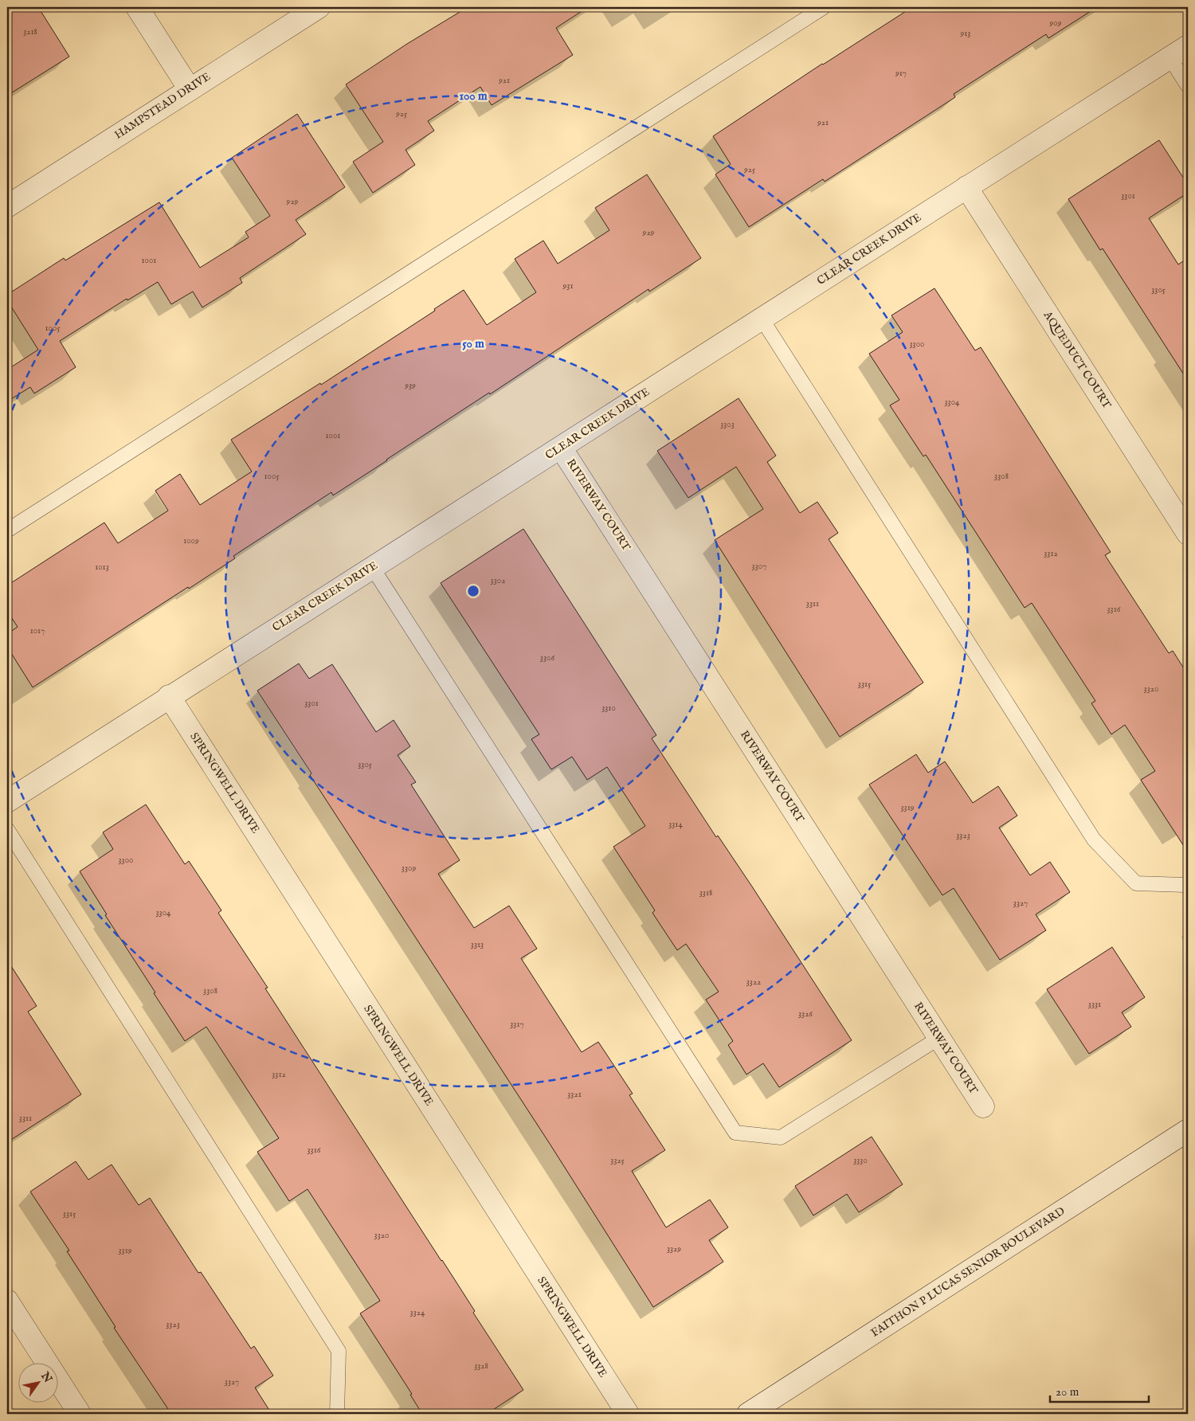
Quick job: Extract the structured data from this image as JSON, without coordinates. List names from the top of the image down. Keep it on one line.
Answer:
{"streets":{"street":["HAMPSTEAD DRIVE","CLEAR CREEK DRIVE","AQUEDUCT COURT","RIVERWAY COURT","SPRINGWELL DRIVE","FAITHON P LUCAS SENIOR BOULEVARD"]},"crossings":[["CLEAR CREEK DRIVE","AQUEDUCT COURT"],["CLEAR CREEK DRIVE","RIVERWAY COURT"],["CLEAR CREEK DRIVE","SPRINGWELL DRIVE"]],"house_numbers":["909","3218","913","917","921","925","921","925","3301","929","929","1001","931","3305","1005","3300","939","3304","3303","1001","1005","3308","1009","3312","3307","1013","3302","3311","3316","1017","3306","3315","3320","3301","3310","3305","3319","3314","3323","3300","3309","3318","3327","3304","3313","3322","3308","3331","3326","3317","3312","3321","3311","3316","3325","3330","3315","3320","3329","3319","3324","3323","3328","3327"],"scale_bar":"20 m","north":"top right","rings":["100 m","50 m"]}
